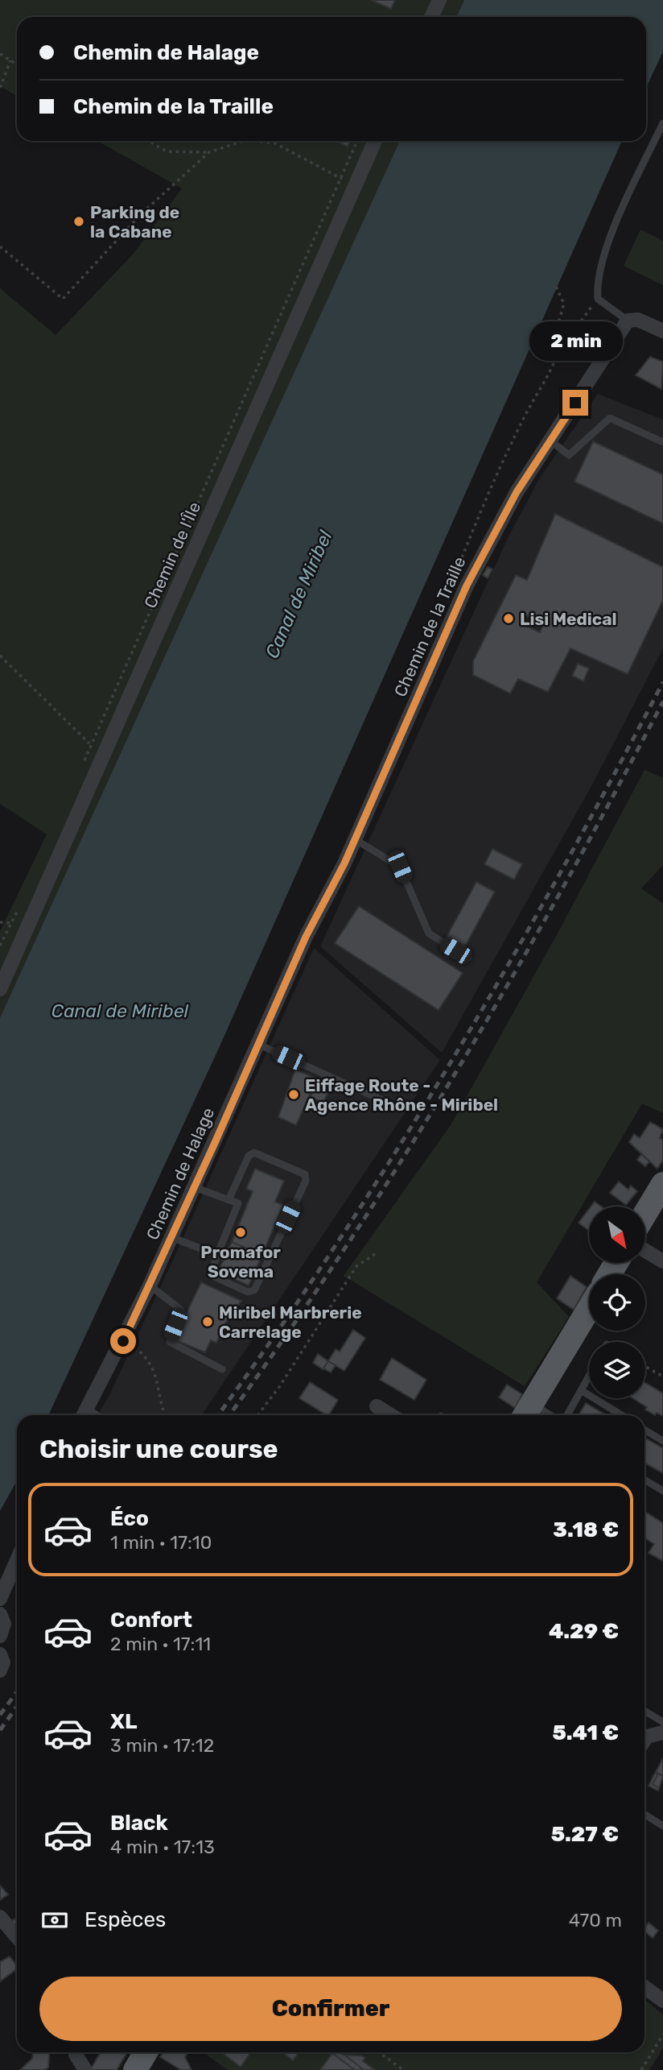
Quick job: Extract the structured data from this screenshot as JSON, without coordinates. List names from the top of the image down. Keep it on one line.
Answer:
{"streets":{"street":["Chemin de l'Île","Chemin de la Traille","Chemin de Halage"]},"crossings":[["Chemin de la Traille","Chemin de Halage"]],"water":["Canal de Miribel"],"places":["Parking de la Cabane","Lisi Medical","Eiffage Route - Agence Rhône - Miribel","Promafor Sovema","Miribel Marbrerie Carrelage"],"north":"bottom right","page":{"banner":["Chemin de Halage","Chemin de la Traille"],"bubble":"2 min","heading":"Choisir une course","list":[{"name":"Éco","note":"1 min · 17:10","value":"3.18 €"},{"name":"Confort","note":"2 min · 17:11","value":"4.29 €"},{"name":"XL","note":"3 min · 17:12","value":"5.41 €"},{"name":"Black","note":"4 min · 17:13","value":"5.27 €"}],"pay":["Espèces","470 m"],"buttons":"Confirmer"}}
